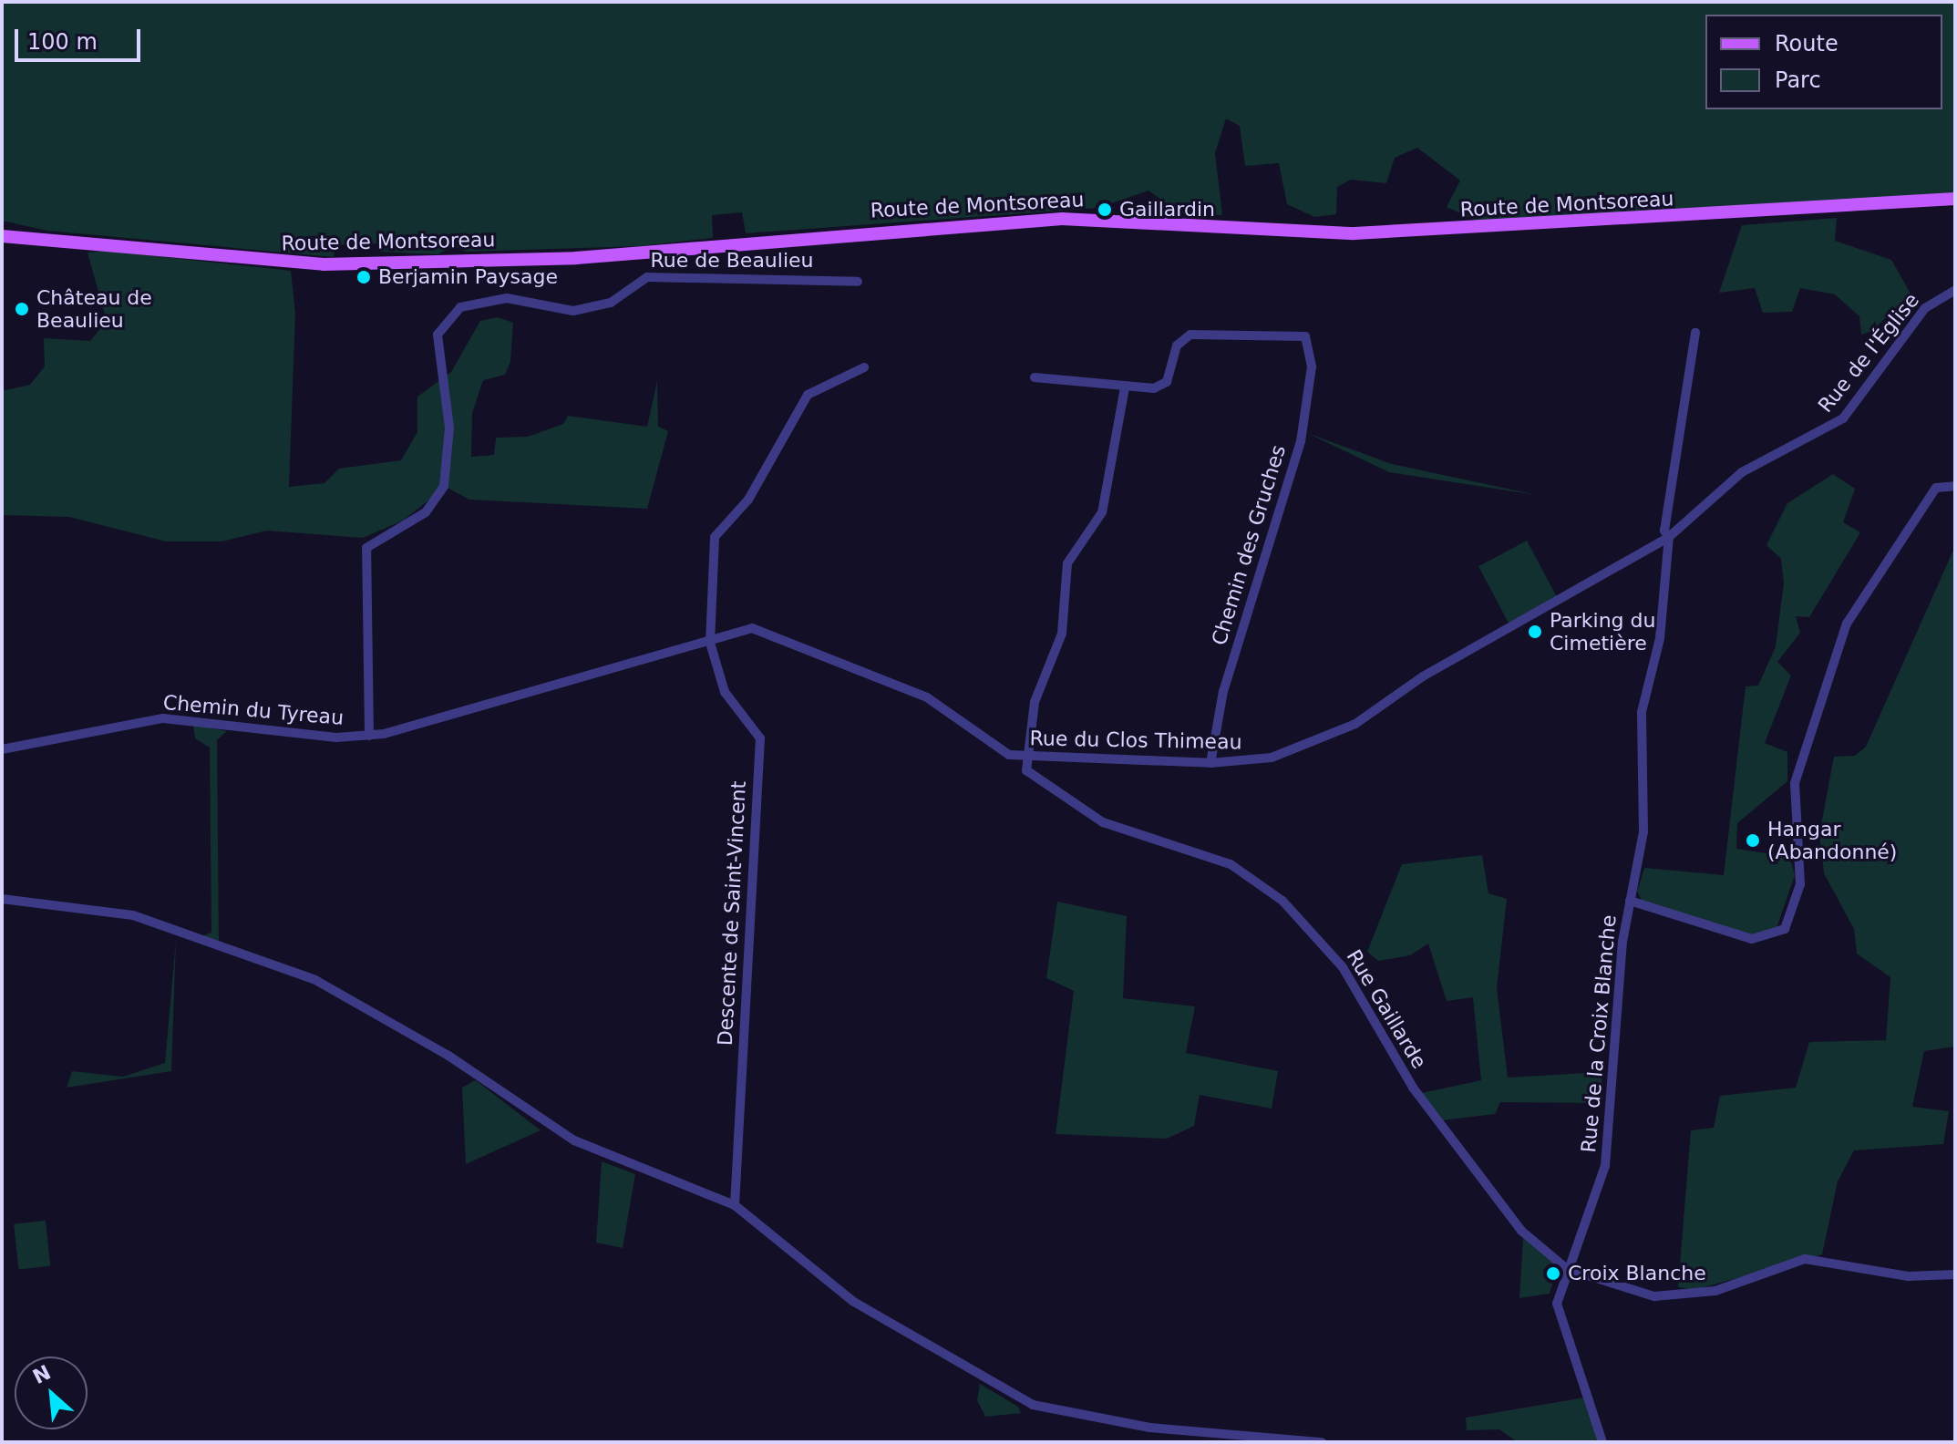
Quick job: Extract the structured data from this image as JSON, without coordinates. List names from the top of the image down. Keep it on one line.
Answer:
{"streets":{"main road":["Route de Montsoreau"],"street":["Rue de Beaulieu","Rue de l'Église","Chemin des Gruches","Chemin du Tyreau","Rue du Clos Thimeau","Descente de Saint-Vincent","Rue Gaillarde","Rue de la Croix Blanche"]},"crossings":[["Rue de Beaulieu","Chemin du Tyreau"],["Rue de l'Église","Rue du Clos Thimeau"],["Rue de l'Église","Rue de la Croix Blanche"],["Chemin des Gruches","Rue du Clos Thimeau"],["Chemin du Tyreau","Rue du Clos Thimeau"],["Chemin du Tyreau","Descente de Saint-Vincent"],["Rue du Clos Thimeau","Descente de Saint-Vincent"],["Rue du Clos Thimeau","Rue Gaillarde"],["Rue du Clos Thimeau","Rue de la Croix Blanche"],["Rue Gaillarde","Rue de la Croix Blanche"]],"places":["Gaillardin","Berjamin Paysage","Château de Beaulieu","Parking du Cimetière","Hangar (Abandonné)","Croix Blanche"],"legend":["Route","Parc"],"scale_bar":"100 m","north":"top left"}
